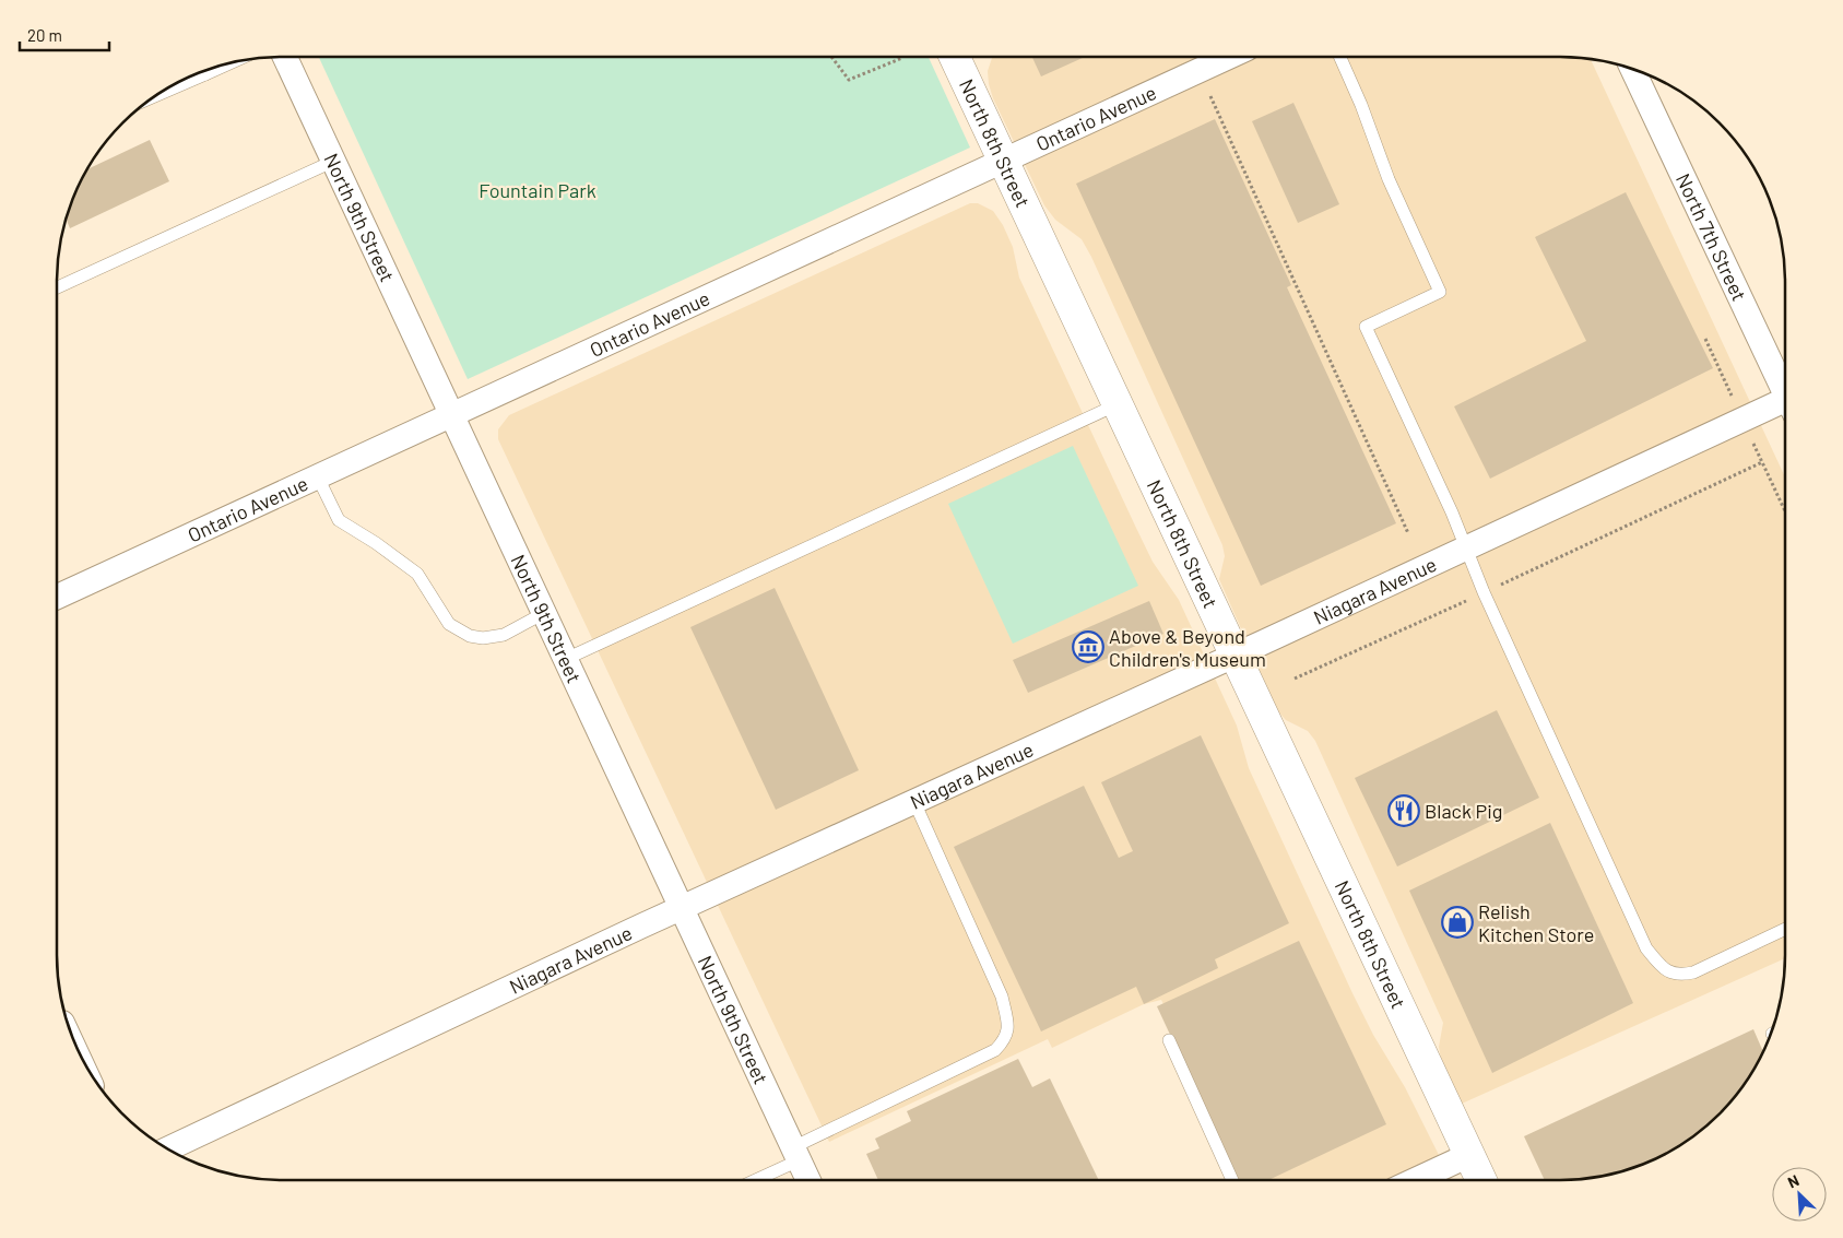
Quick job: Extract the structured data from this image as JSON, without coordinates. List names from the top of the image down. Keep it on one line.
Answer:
{"streets":{"main road":["North 8th Street"],"street":["Ontario Avenue","North 9th Street","North 7th Street","Niagara Avenue"]},"crossings":[["Ontario Avenue","North 8th Street"],["Ontario Avenue","North 9th Street"],["North 8th Street","Niagara Avenue"],["North 9th Street","Niagara Avenue"]],"parks":["Fountain Park"],"places":{"museum":["Above & Beyond Children's Museum"],"restaurant":["Black Pig"],"shop":["Relish Kitchen Store"]},"scale_bar":"20 m","north":"top left"}
